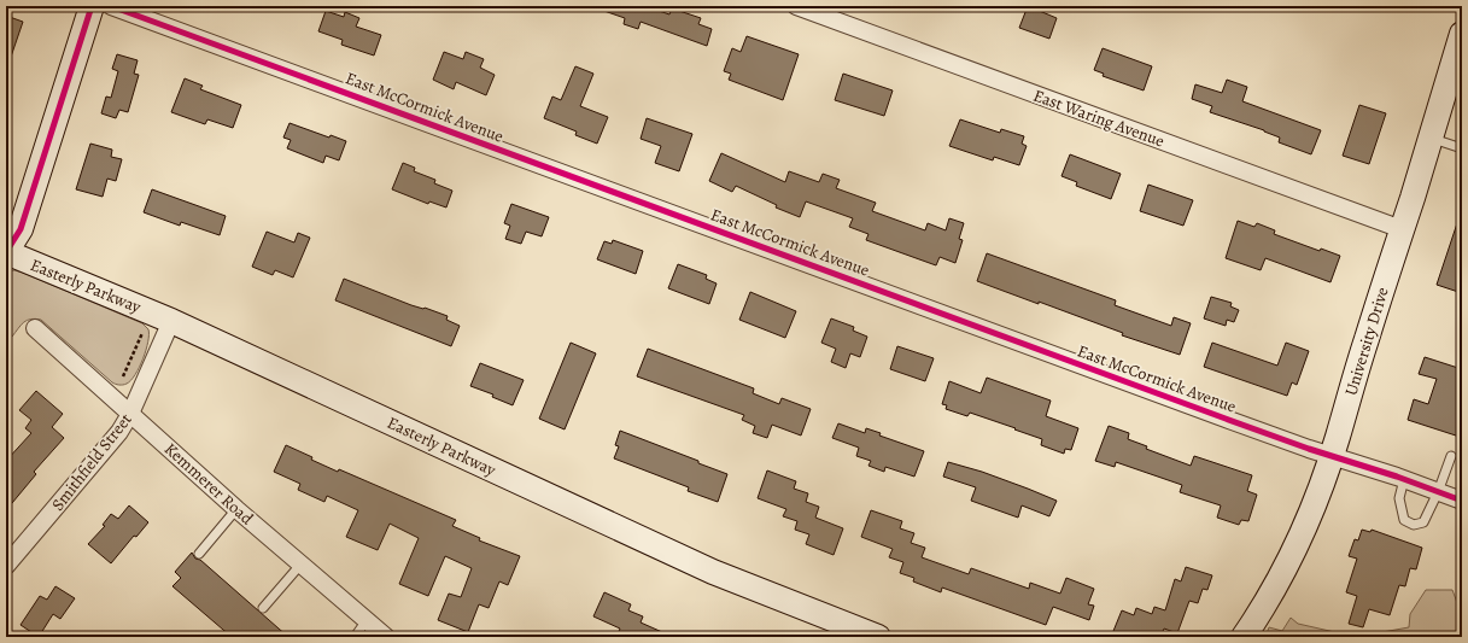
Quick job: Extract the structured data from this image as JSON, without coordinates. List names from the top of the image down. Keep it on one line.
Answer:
{"streets":{"main road":["Easterly Parkway","University Drive"],"street":["East McCormick Avenue","East Waring Avenue","Smithfield Street","Kemmerer Road"]},"crossings":[["East McCormick Avenue","University Drive"],["East Waring Avenue","University Drive"],["Easterly Parkway","Smithfield Street"],["Smithfield Street","Kemmerer Road"]]}
